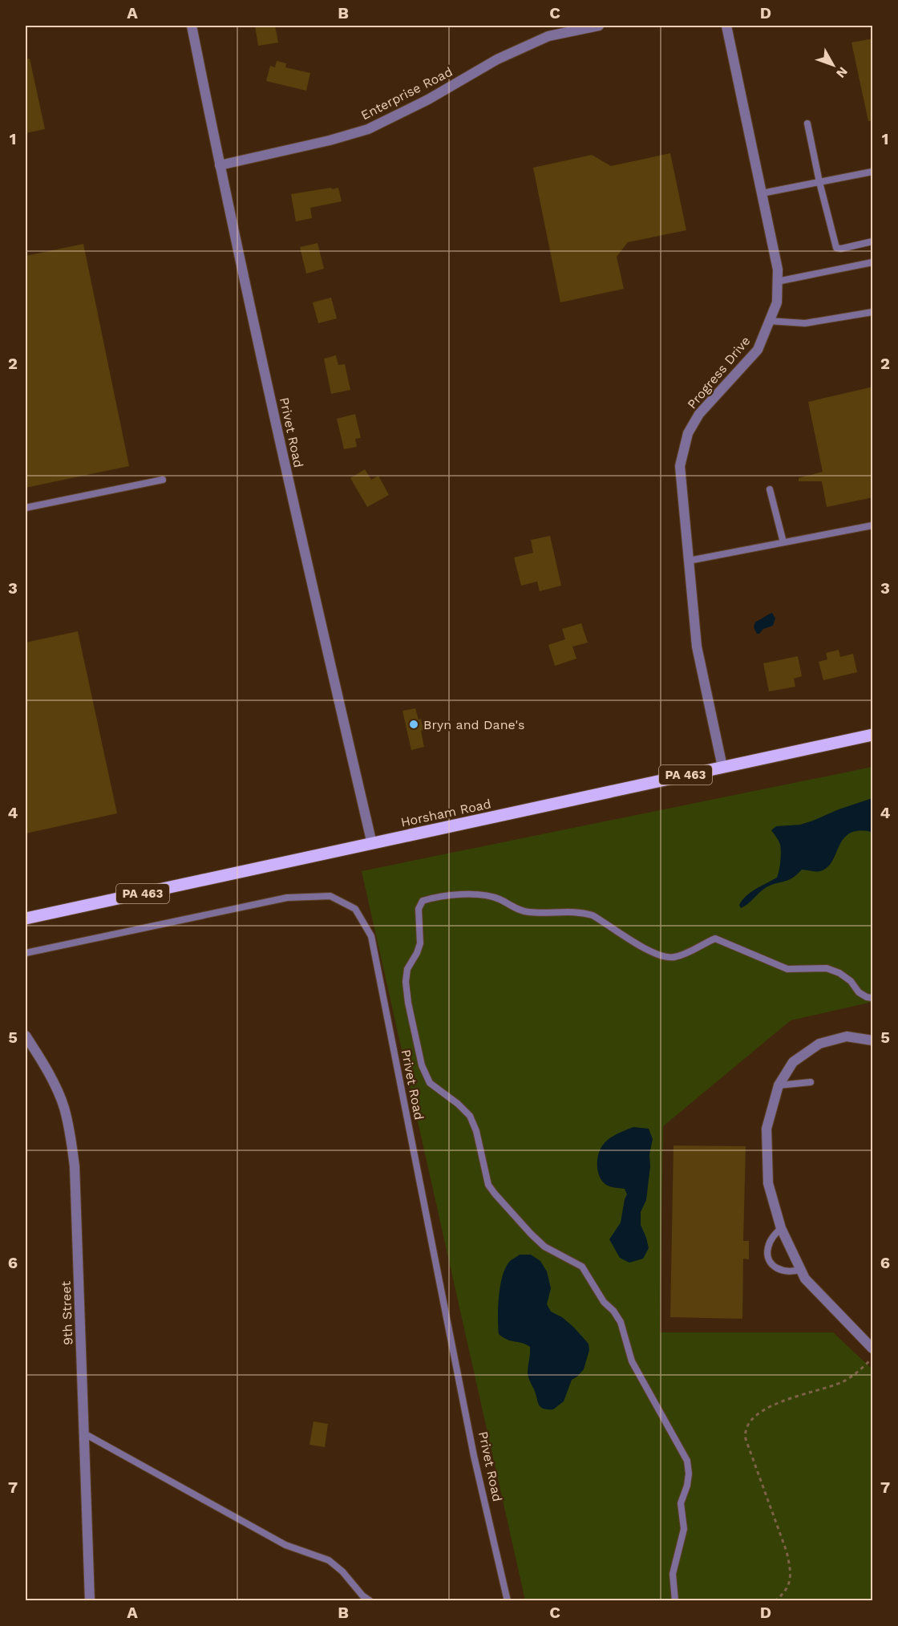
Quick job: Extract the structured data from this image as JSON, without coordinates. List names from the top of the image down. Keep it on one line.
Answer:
{"streets":{"main road":["PA 463","Horsham Road"],"street":["Enterprise Road","Progress Drive","Privet Road","9th Street"]},"crossings":[["Enterprise Road","Privet Road"],["Progress Drive","Horsham Road"],["Privet Road","Horsham Road"]],"places":["Bryn and Dane's"],"north":"bottom right","grid":{"columns":["A","B","C","D"],"rows":["1","2","3","4","5","6","7"]}}
